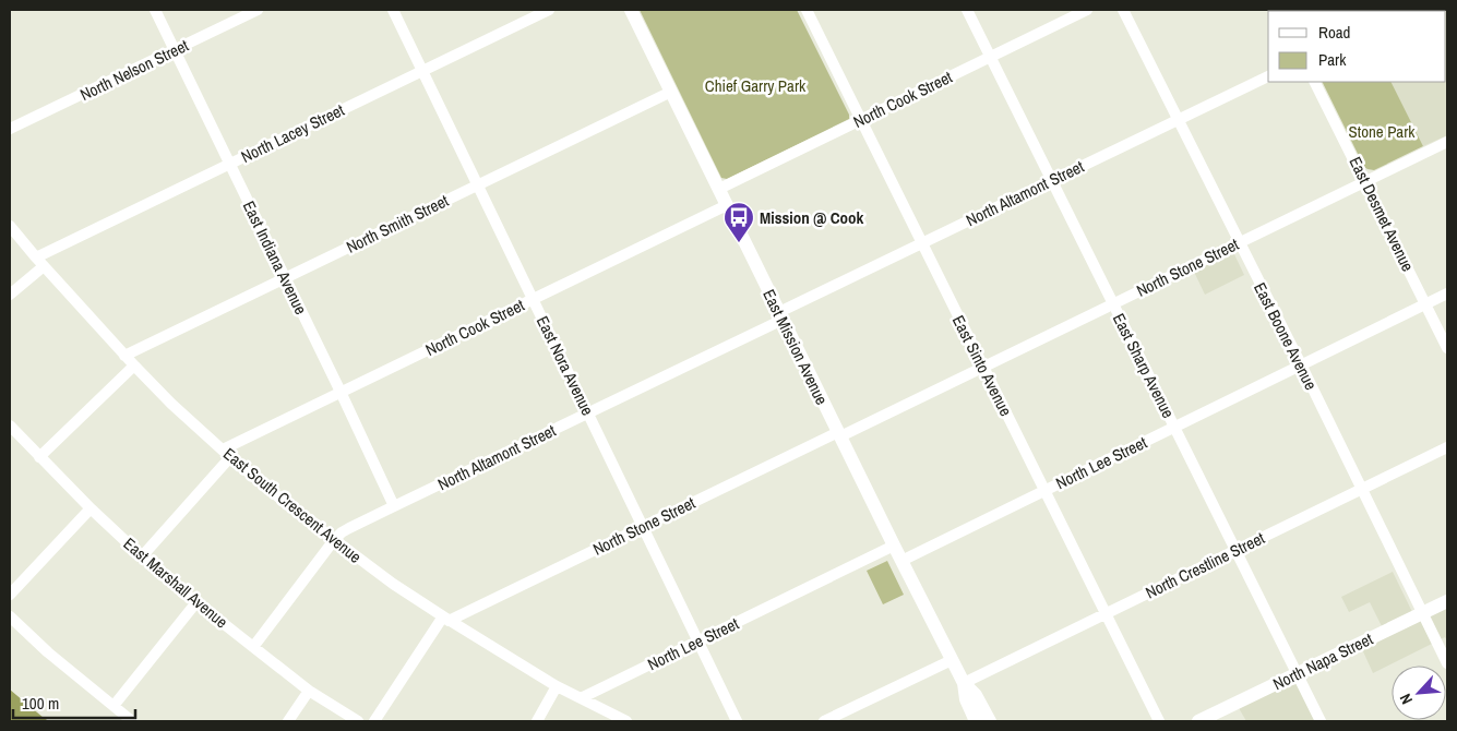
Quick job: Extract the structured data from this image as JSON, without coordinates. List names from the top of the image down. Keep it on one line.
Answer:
{"streets":{"main road":["East Mission Avenue","North Napa Street"],"street":["North Nelson Street","North Cook Street","North Lacey Street","North Altamont Street","East Desmet Avenue","North Smith Street","East Indiana Avenue","North Stone Street","East Boone Avenue","East Nora Avenue","East Sinto Avenue","East Sharp Avenue","North Lee Street","East South Crescent Avenue","North Crestline Street","East Marshall Avenue"]},"crossings":[["North Nelson Street","East Indiana Avenue"],["North Cook Street","East Indiana Avenue"],["North Cook Street","East Mission Avenue"],["North Cook Street","East Nora Avenue"],["North Cook Street","East Sinto Avenue"],["North Cook Street","East Sharp Avenue"],["North Cook Street","East South Crescent Avenue"],["North Cook Street","East Marshall Avenue"],["North Lacey Street","East Indiana Avenue"],["North Lacey Street","East Nora Avenue"],["North Lacey Street","East South Crescent Avenue"],["North Altamont Street","East Indiana Avenue"],["North Altamont Street","East Boone Avenue"],["North Altamont Street","East Mission Avenue"],["North Altamont Street","East Nora Avenue"],["North Altamont Street","East Sinto Avenue"],["North Altamont Street","East Sharp Avenue"],["North Altamont Street","East South Crescent Avenue"],["North Altamont Street","East Marshall Avenue"],["East Desmet Avenue","North Stone Street"],["East Desmet Avenue","North Lee Street"],["North Smith Street","East Indiana Avenue"],["North Smith Street","East Mission Avenue"],["North Smith Street","East Nora Avenue"],["North Smith Street","East South Crescent Avenue"],["North Stone Street","East Boone Avenue"],["North Stone Street","East Mission Avenue"],["North Stone Street","East Nora Avenue"],["North Stone Street","East Sinto Avenue"],["North Stone Street","East Sharp Avenue"],["North Stone Street","East South Crescent Avenue"],["East Boone Avenue","North Lee Street"],["East Boone Avenue","North Crestline Street"],["East Boone Avenue","North Napa Street"],["East Mission Avenue","North Lee Street"],["East Mission Avenue","North Crestline Street"],["East Nora Avenue","North Lee Street"],["East Sinto Avenue","North Lee Street"],["East Sinto Avenue","North Crestline Street"],["East Sharp Avenue","North Lee Street"],["East Sharp Avenue","North Crestline Street"],["East Sharp Avenue","North Napa Street"],["North Lee Street","East South Crescent Avenue"]],"parks":["Chief Garry Park","Stone Park"],"places":{"bus stop":["Mission @ Cook"]},"legend":["Road","Park"],"scale_bar":"100 m","north":"bottom left"}
